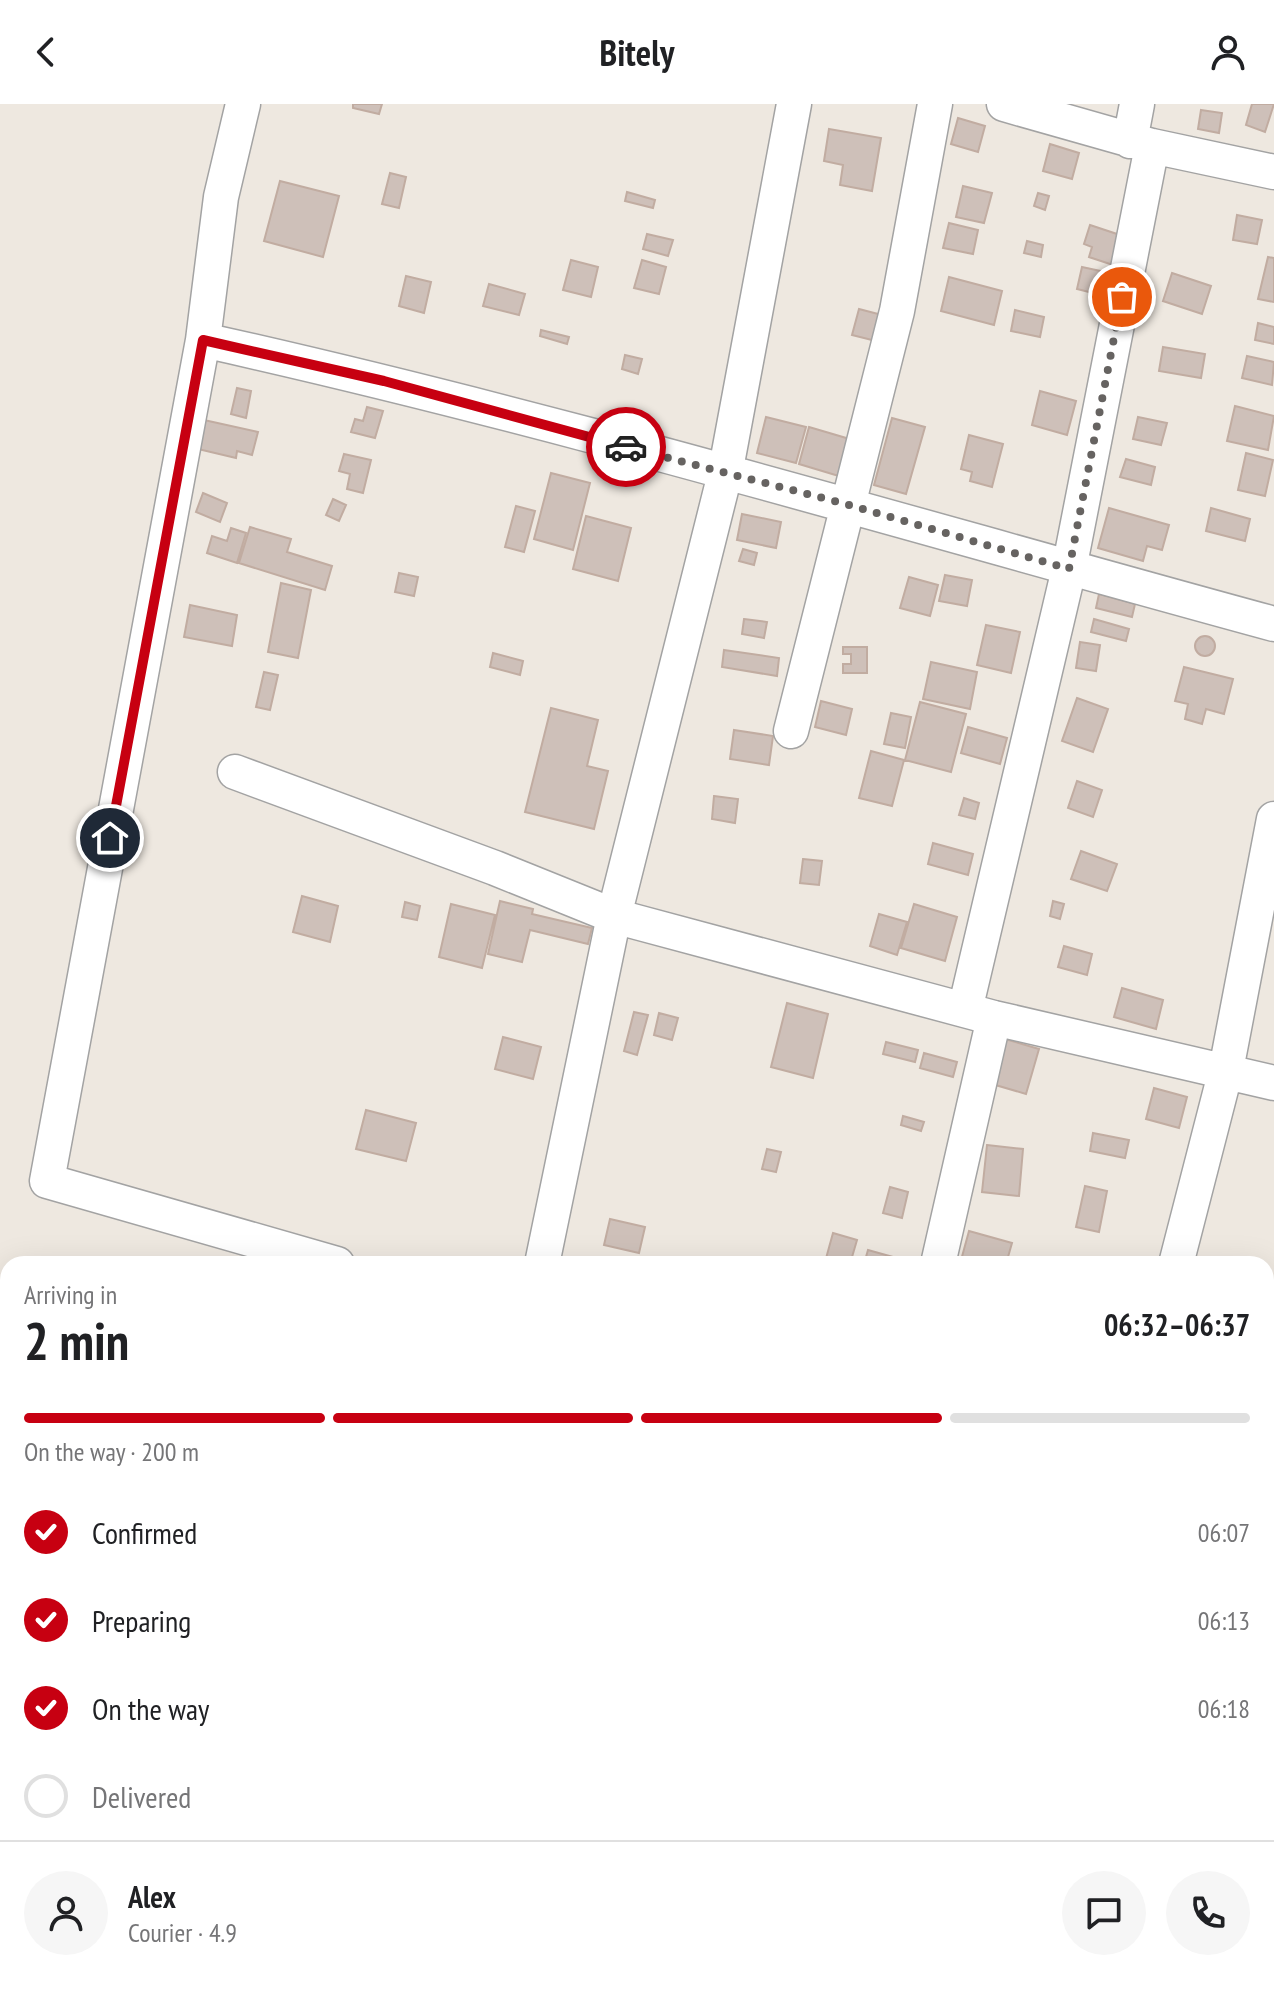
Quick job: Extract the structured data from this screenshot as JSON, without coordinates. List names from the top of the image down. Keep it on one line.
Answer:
{"page":{"header":"Bitely","heading":["2 min","Arriving in","06:32–06:37"],"panel":["Alex","Courier · 4.9"],"bar":"On the way · 200 m","list":[["Confirmed","06:07"],["Preparing","06:13"],["On the way","06:18"],"Delivered"]}}
